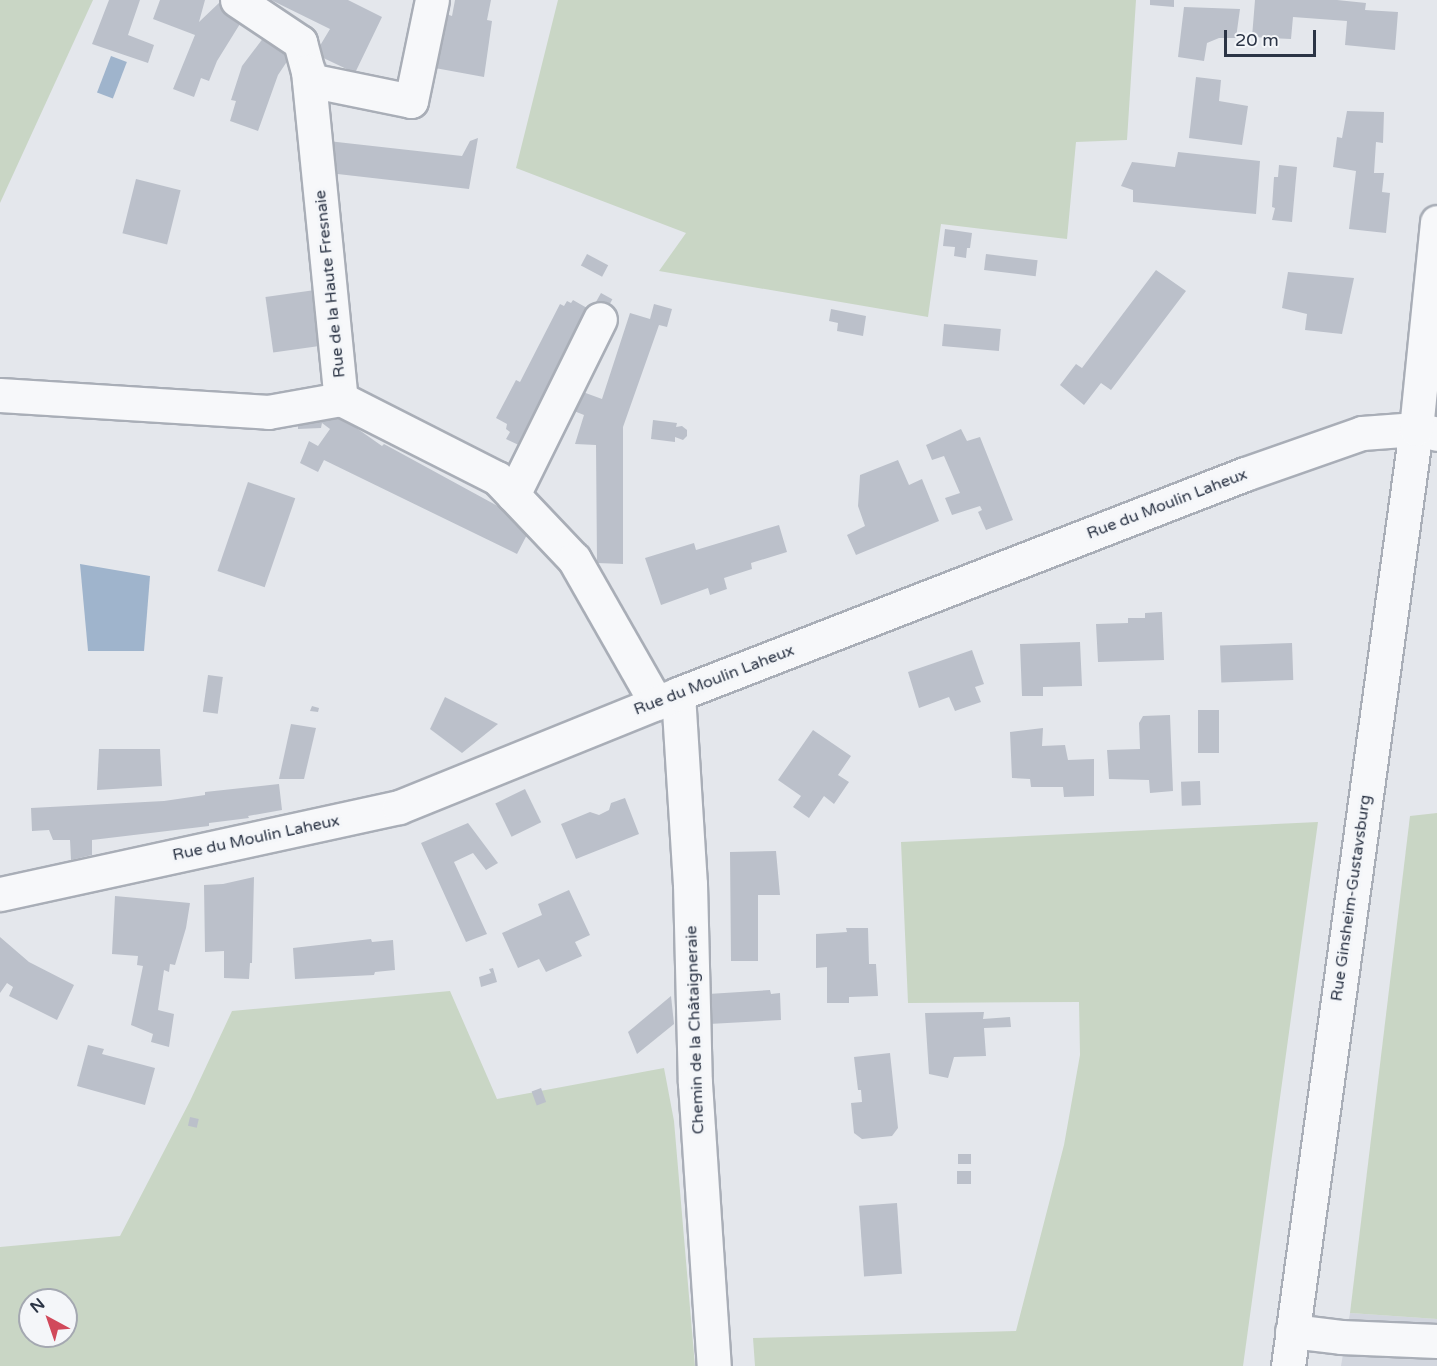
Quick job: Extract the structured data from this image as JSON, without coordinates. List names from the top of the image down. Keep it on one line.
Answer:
{"streets":{"street":["Rue de la Haute Fresnaie","Rue du Moulin Laheux","Rue Ginsheim-Gustavsburg","Chemin de la Châtaigneraie"]},"crossings":[["Rue de la Haute Fresnaie","Rue du Moulin Laheux"],["Rue de la Haute Fresnaie","Chemin de la Châtaigneraie"],["Rue du Moulin Laheux","Rue Ginsheim-Gustavsburg"],["Rue du Moulin Laheux","Chemin de la Châtaigneraie"]],"scale_bar":"20 m","north":"top left"}
